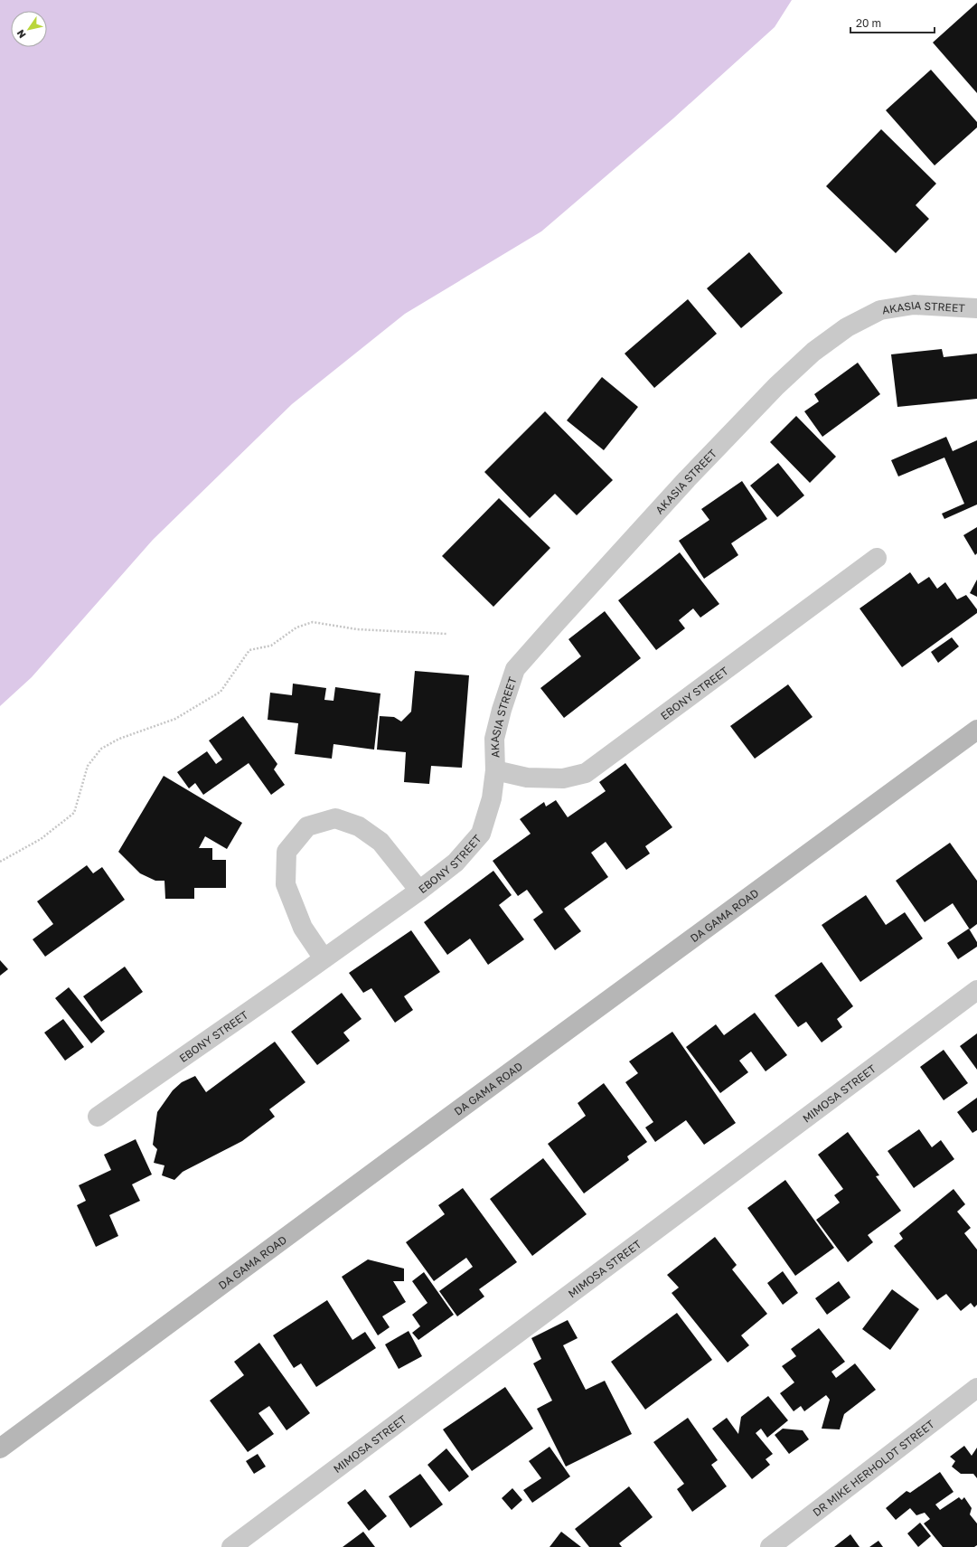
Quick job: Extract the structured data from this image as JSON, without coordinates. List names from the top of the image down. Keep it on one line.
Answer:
{"streets":{"street":["AKASIA STREET","EBONY STREET","DA GAMA ROAD","MIMOSA STREET","DR MIKE HERHOLDT STREET"]},"crossings":[["AKASIA STREET","EBONY STREET"]],"scale_bar":"20 m","north":"bottom left"}
